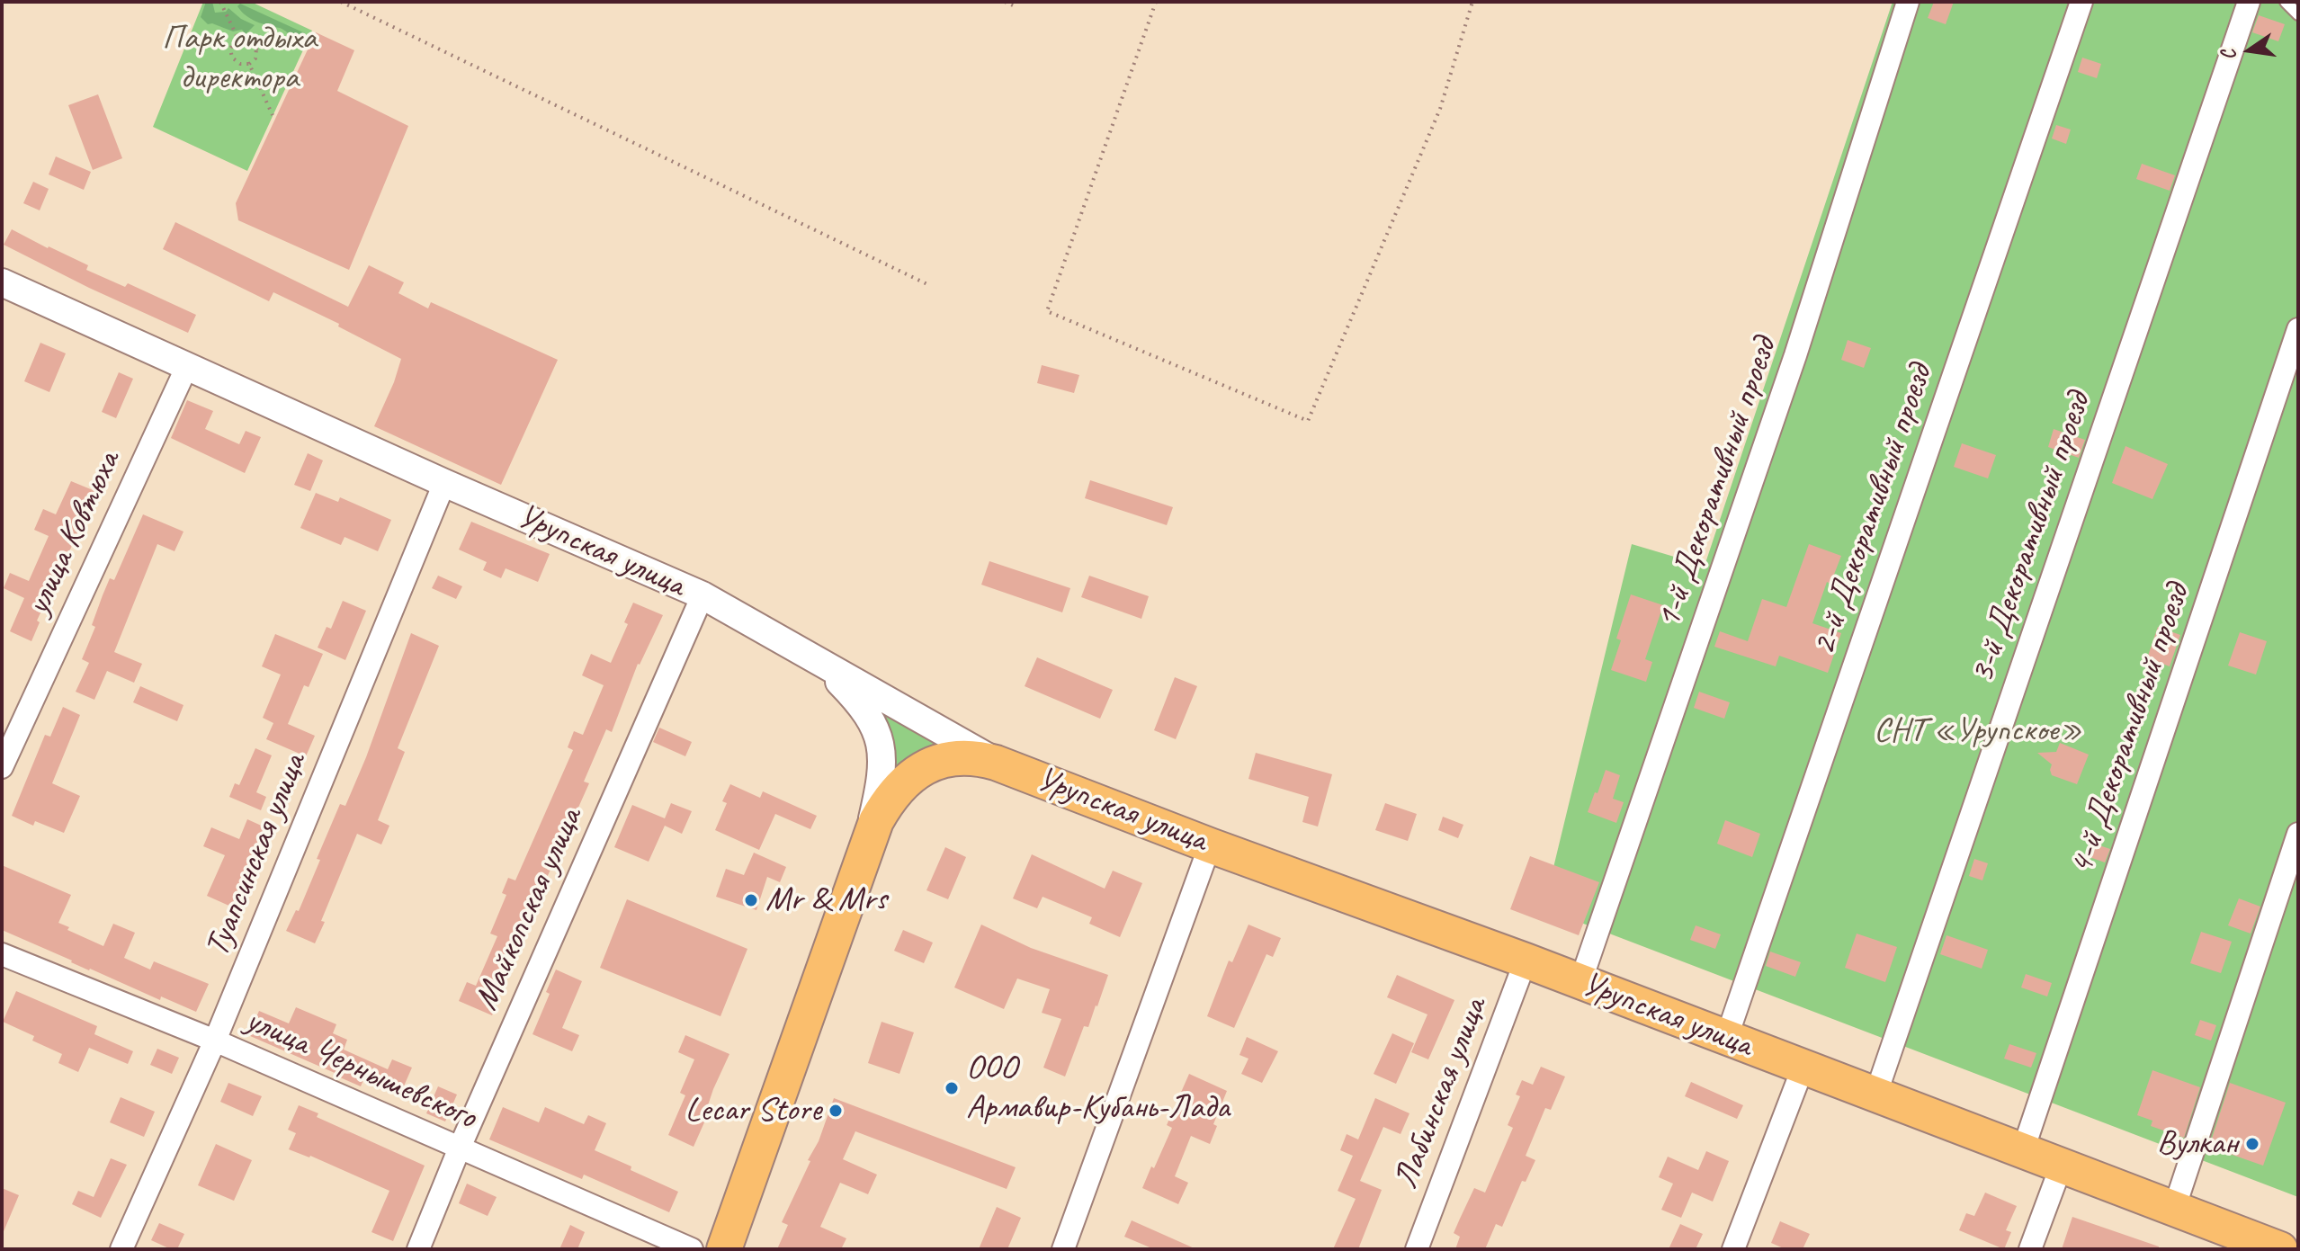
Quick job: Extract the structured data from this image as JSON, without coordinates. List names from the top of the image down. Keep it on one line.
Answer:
{"streets":{"main road":["Урупская улица"],"street":["1-й Декоративный проезд","2-й Декоративный проезд","улица Ковтюха","3-й Декоративный проезд","4-й Декоративный проезд","Туапсинская улица","Майкопская улица","улица Чернышевского","Лабинская улица"]},"crossings":[["1-й Декоративный проезд","Урупская улица"],["2-й Декоративный проезд","Урупская улица"],["улица Ковтюха","Урупская улица"],["3-й Декоративный проезд","Урупская улица"],["Урупская улица","4-й Декоративный проезд"],["Урупская улица","Туапсинская улица"],["Урупская улица","Майкопская улица"],["Урупская улица","Лабинская улица"],["Туапсинская улица","улица Чернышевского"],["Майкопская улица","улица Чернышевского"]],"parks":["Парк отдыха директора","СНТ «Урупское»"],"places":["Mr & Mrs","ООО Армавир-Кубань-Лада","Lecar Store","Вулкан"],"north":"left"}
